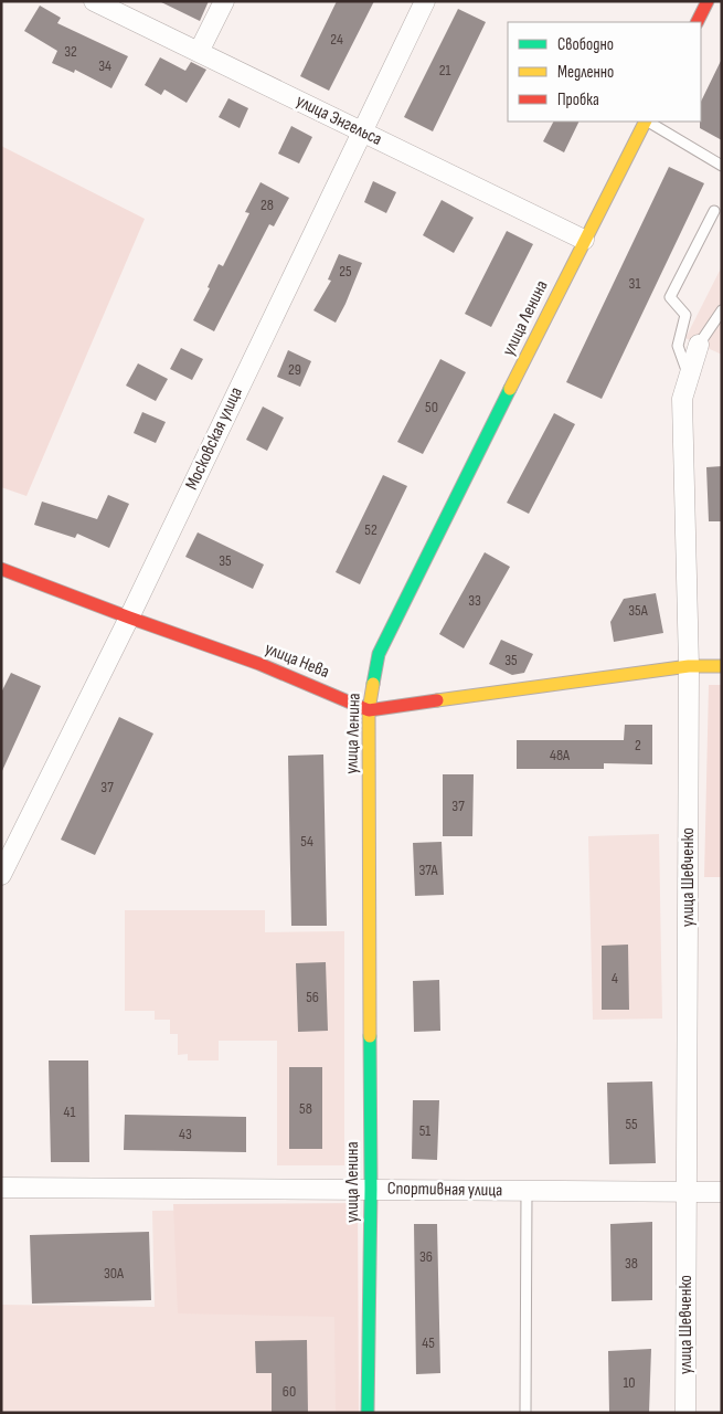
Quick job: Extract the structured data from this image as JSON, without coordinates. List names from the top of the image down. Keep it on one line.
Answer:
{"streets":{"main road":["улица Ленина","улица Нева"],"street":["улица Энгельса","Московская улица","улица Шевченко","Спортивная улица"]},"crossings":[["улица Энгельса","улица Ленина"],["улица Энгельса","Московская улица"],["улица Ленина","улица Нева"],["улица Ленина","Спортивная улица"],["Московская улица","улица Нева"],["улица Шевченко","Спортивная улица"]],"house_numbers":["24","32","34","21","28","25","31","29","50","52","35","33","35А","35","2","48А","37","37","54","37А","4","56","58","41","55","51","43","36","38","30А","45","10","60"],"legend":["Свободно","Медленно","Пробка"]}
